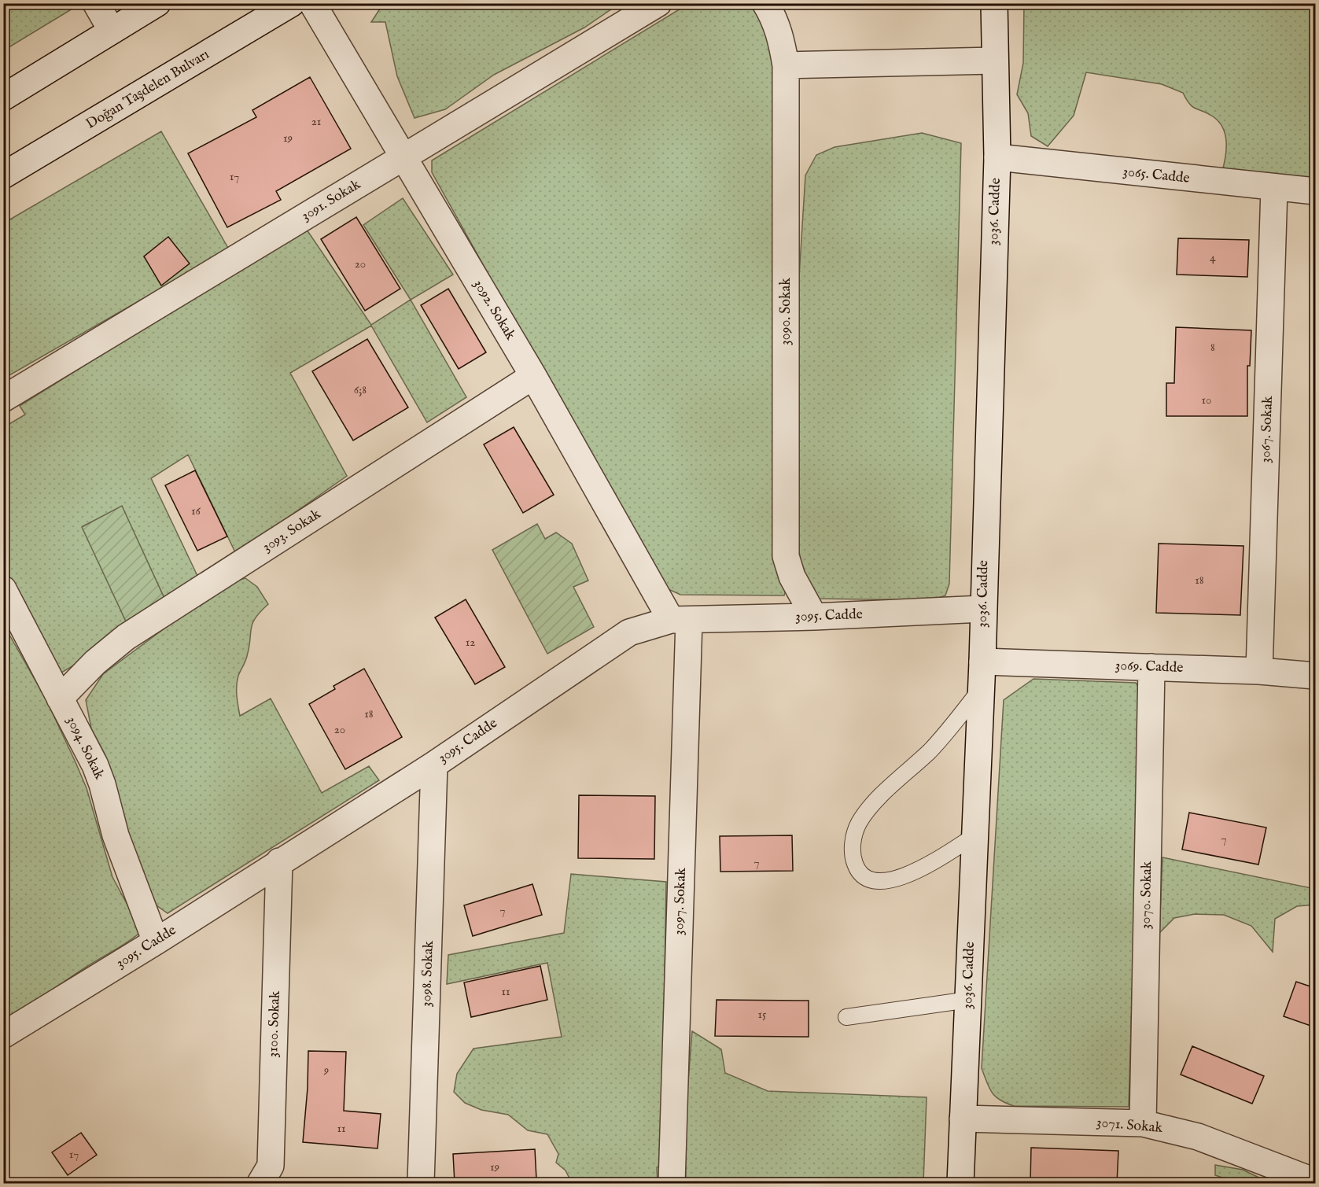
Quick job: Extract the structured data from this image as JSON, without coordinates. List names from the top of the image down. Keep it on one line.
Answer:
{"streets":{"street":["Doğan Taşdelen Bulvarı","3065. Cadde","3091. Sokak","3036. Cadde","3092. Sokak","3090. Sokak","3067. Sokak","3093. Sokak","3095. Cadde","3069. Cadde","3094. Sokak","3070. Sokak","3097. Sokak","3098. Sokak","3100. Sokak","3071. Sokak"]},"crossings":[["3065. Cadde","3036. Cadde"],["3065. Cadde","3067. Sokak"],["3091. Sokak","3092. Sokak"],["3036. Cadde","3095. Cadde"],["3036. Cadde","3069. Cadde"],["3036. Cadde","3071. Sokak"],["3092. Sokak","3093. Sokak"],["3092. Sokak","3095. Cadde"],["3092. Sokak","3097. Sokak"],["3090. Sokak","3095. Cadde"],["3067. Sokak","3069. Cadde"],["3093. Sokak","3094. Sokak"],["3095. Cadde","3094. Sokak"],["3095. Cadde","3097. Sokak"],["3095. Cadde","3098. Sokak"],["3095. Cadde","3100. Sokak"],["3069. Cadde","3070. Sokak"],["3070. Sokak","3071. Sokak"]],"house_numbers":["21","19","17","4","20","8","6;8","10","16","18","12","18","20","7","7","7","11","15","9","11","17","19"]}
